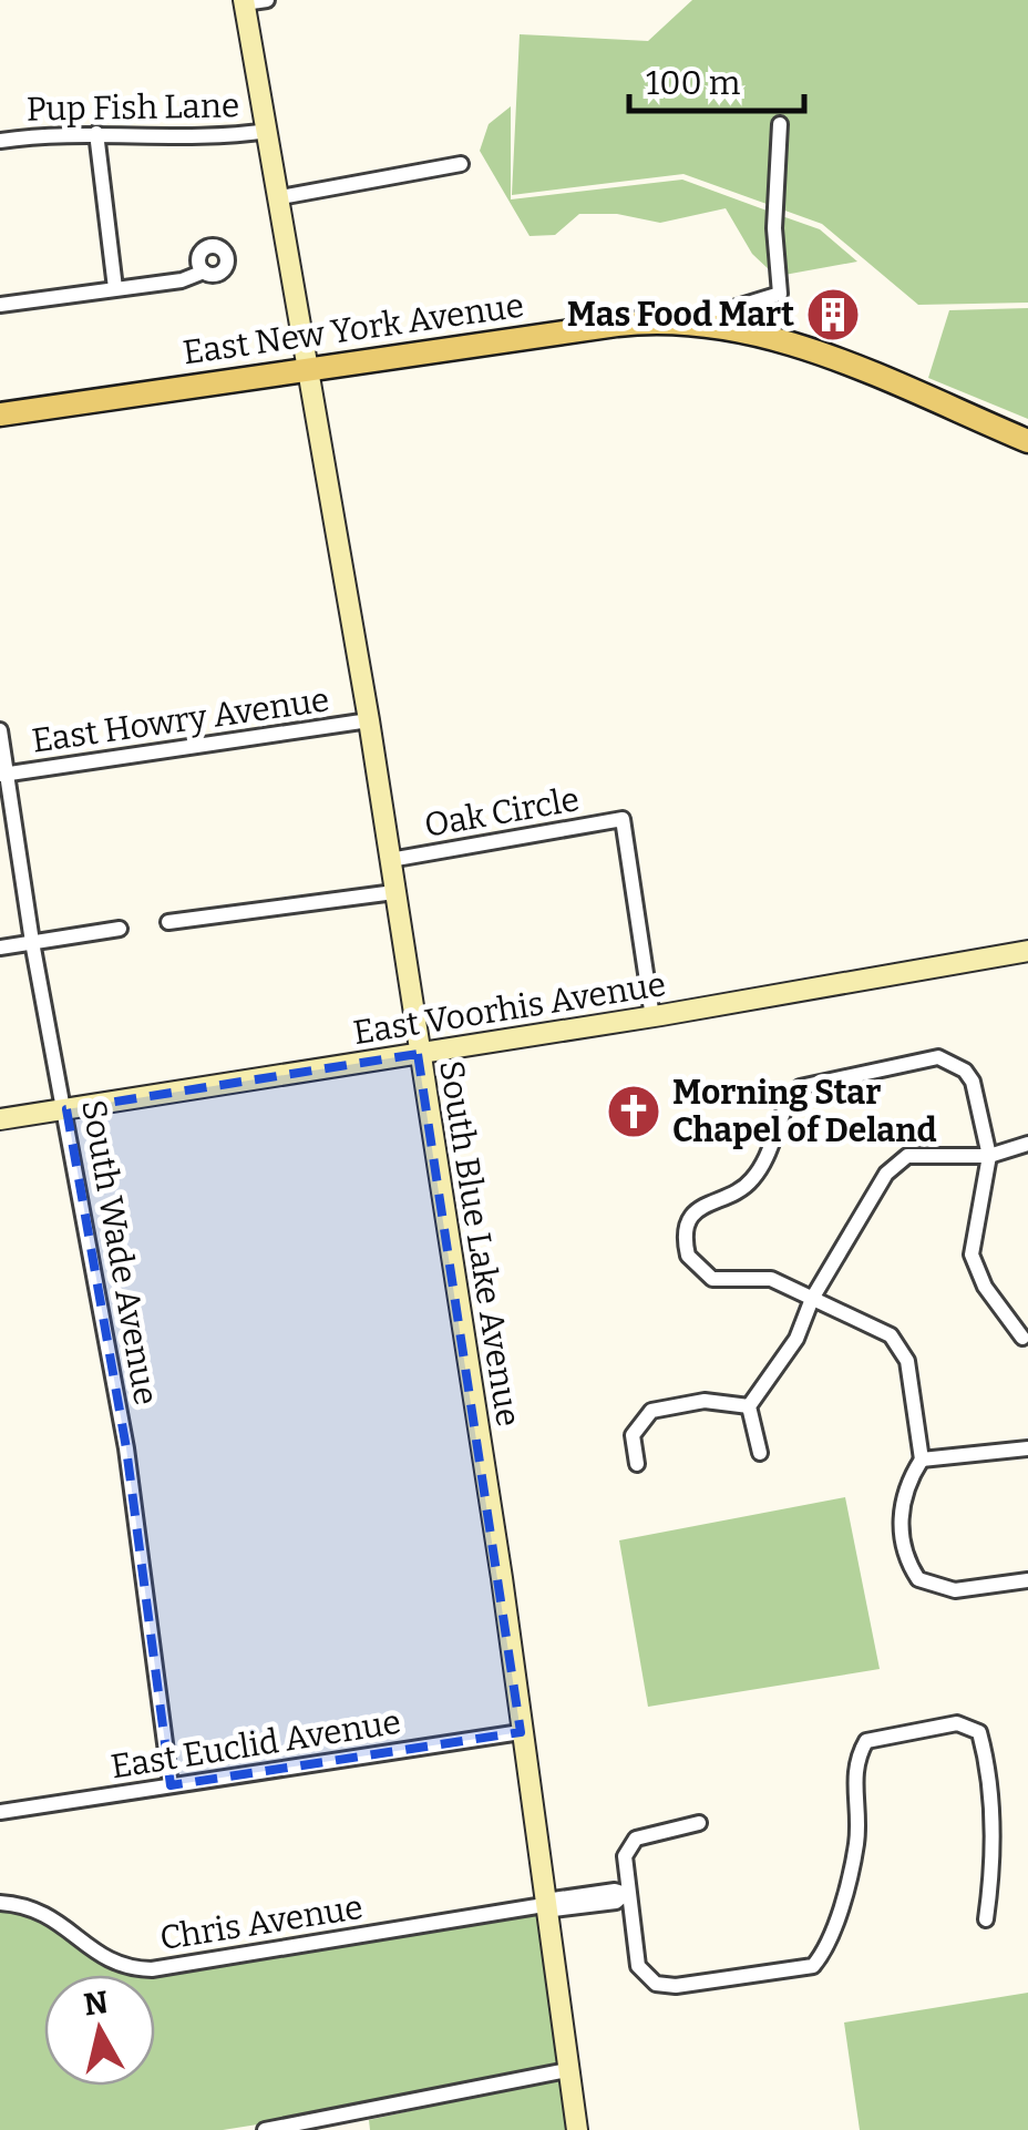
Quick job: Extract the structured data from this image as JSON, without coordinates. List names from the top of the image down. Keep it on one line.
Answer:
{"streets":{"main road":["East New York Avenue","East Voorhis Avenue","South Blue Lake Avenue"],"street":["Pup Fish Lane","East Howry Avenue","Oak Circle","South Wade Avenue","East Euclid Avenue","Chris Avenue"]},"crossings":[["Pup Fish Lane","South Blue Lake Avenue"],["East New York Avenue","South Blue Lake Avenue"],["East Howry Avenue","South Blue Lake Avenue"],["East Howry Avenue","South Wade Avenue"],["Oak Circle","East Voorhis Avenue"],["Oak Circle","South Blue Lake Avenue"],["East Voorhis Avenue","South Blue Lake Avenue"],["East Voorhis Avenue","South Wade Avenue"],["South Blue Lake Avenue","East Euclid Avenue"],["South Blue Lake Avenue","Chris Avenue"],["South Wade Avenue","East Euclid Avenue"]],"places":{"building":["Mas Food Mart"],"church":["Morning Star Chapel of Deland"]},"scale_bar":"100 m","north":"top"}
